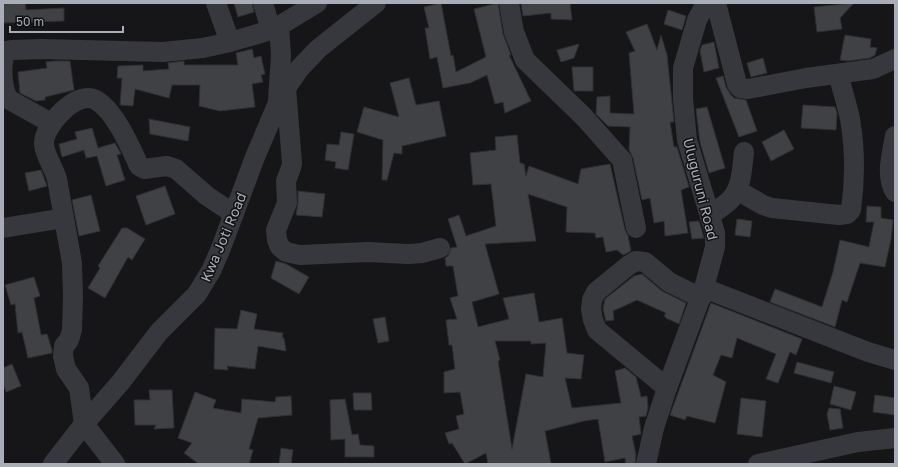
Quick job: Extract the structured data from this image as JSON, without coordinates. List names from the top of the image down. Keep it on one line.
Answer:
{"streets":{"street":["Uluguruni Road","Kwa Joti Road"]},"scale_bar":"50 m"}
